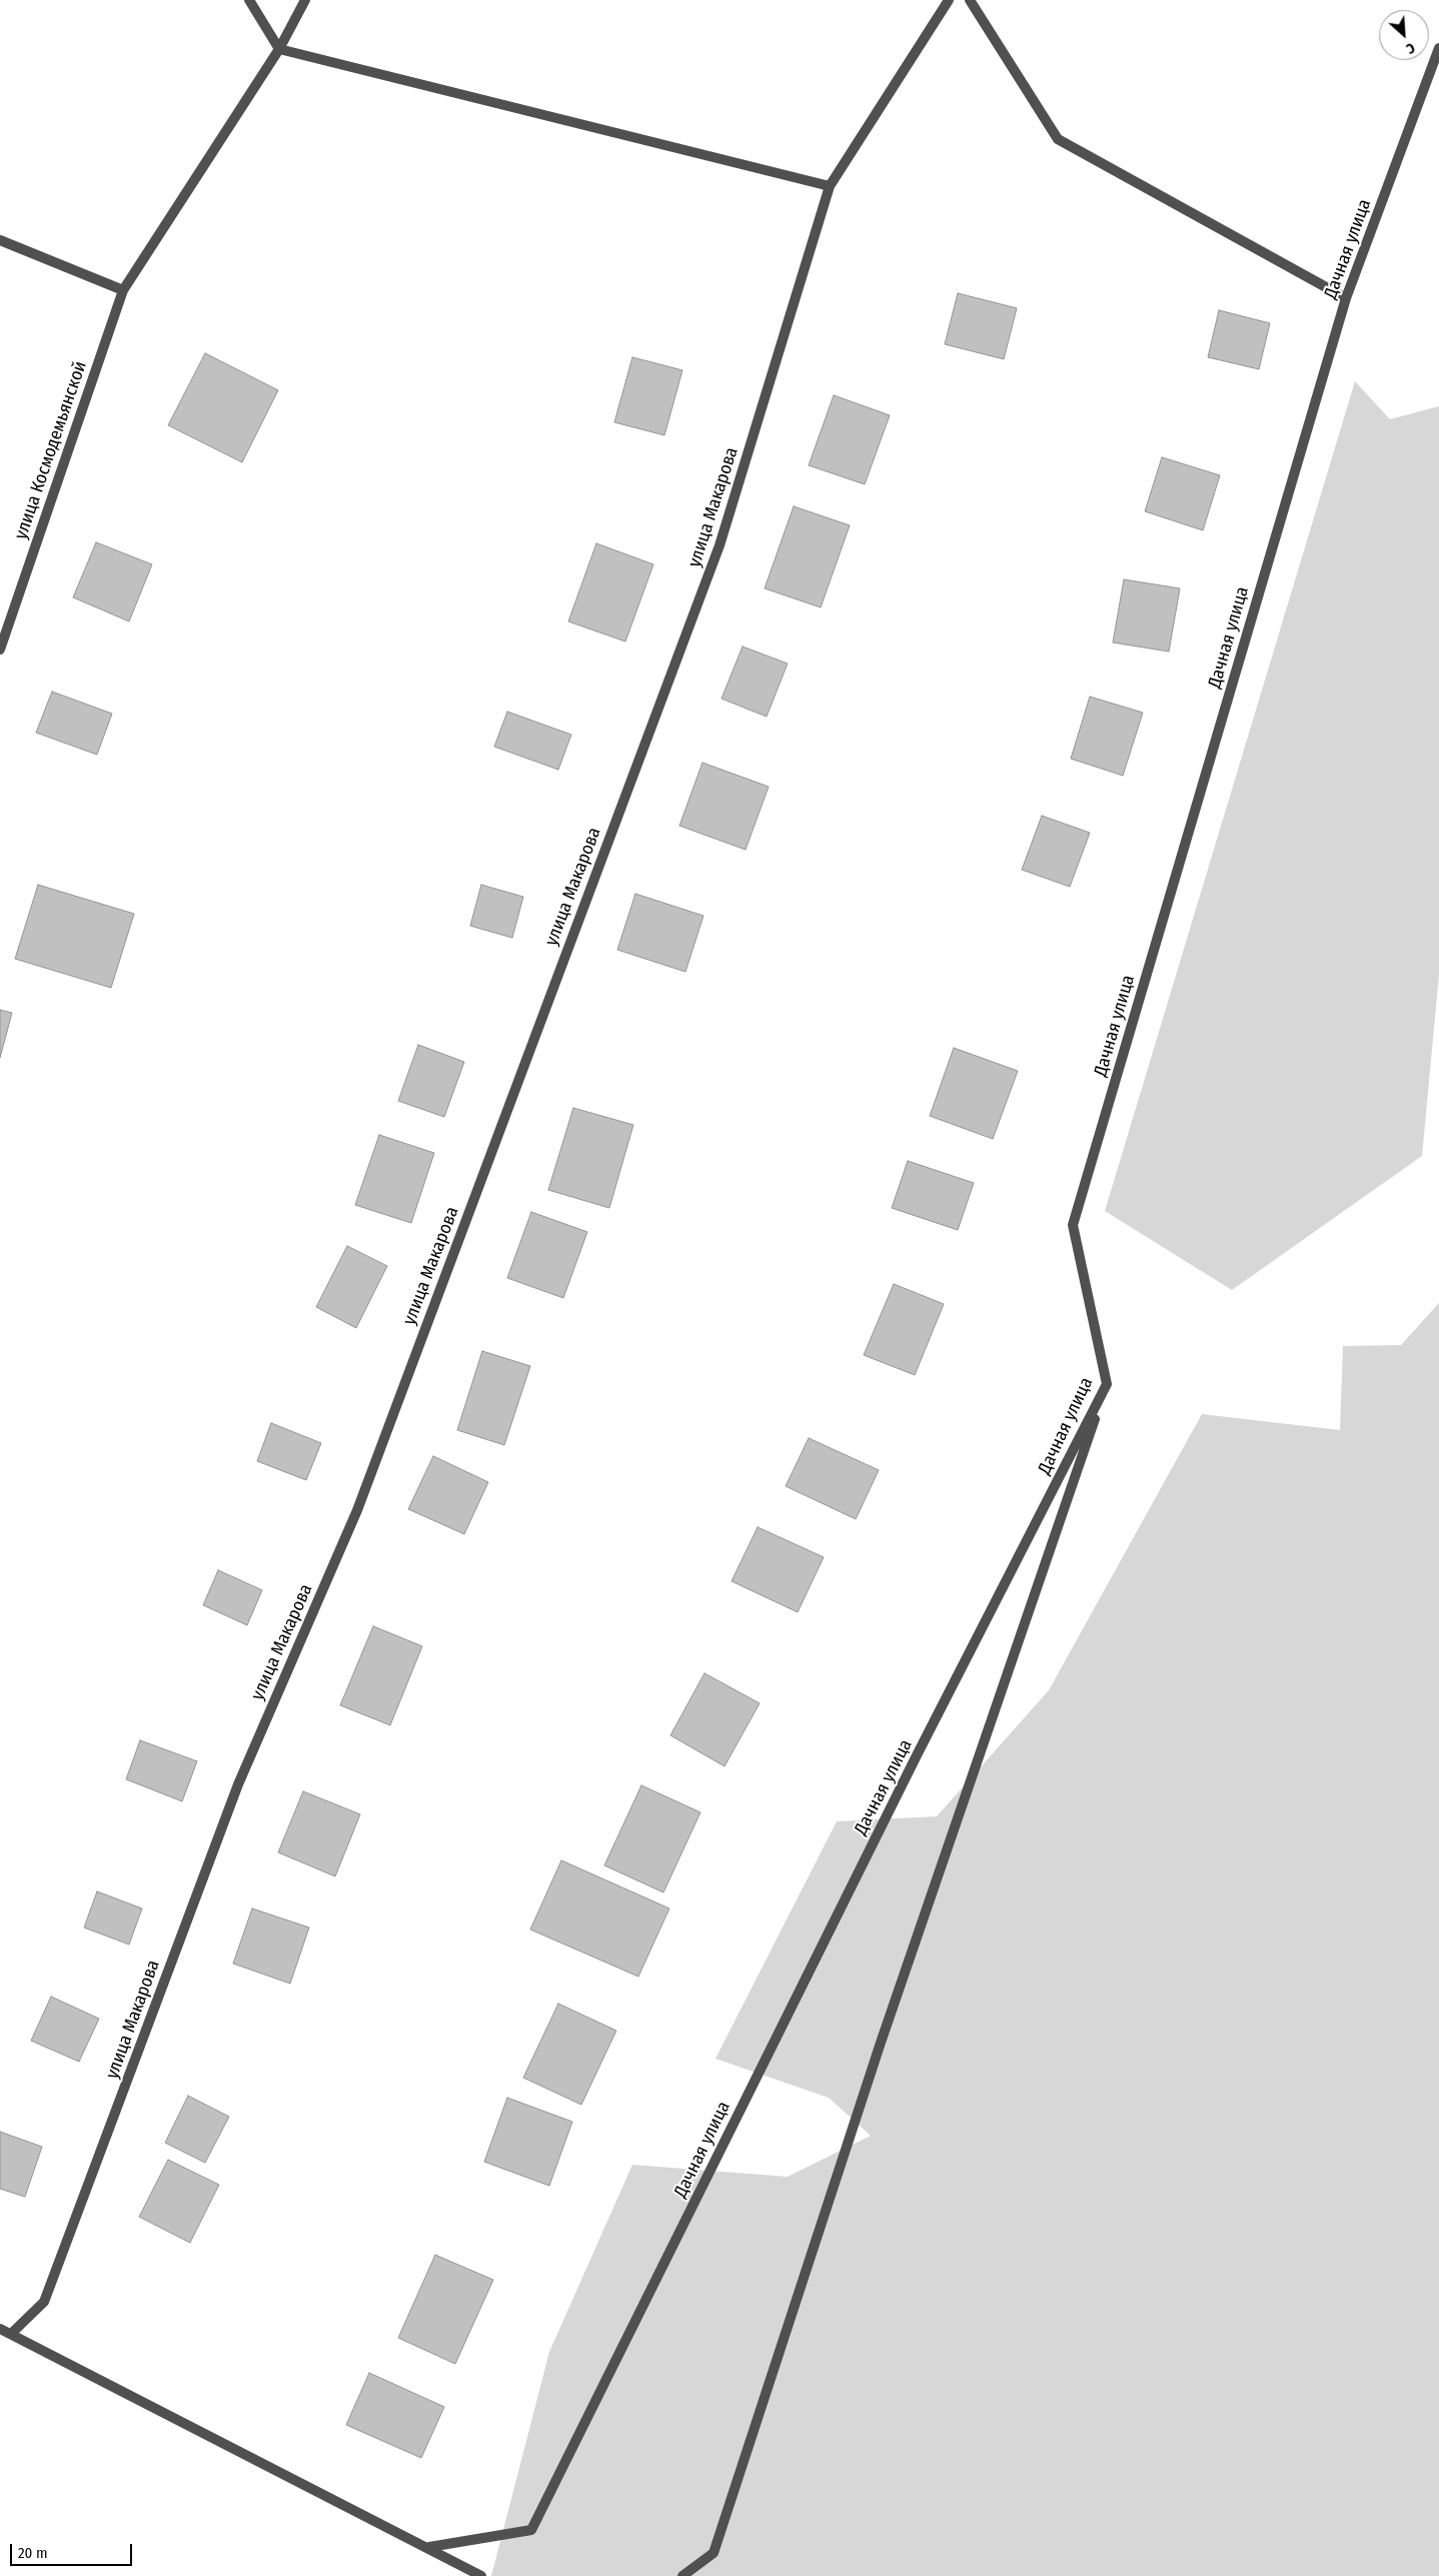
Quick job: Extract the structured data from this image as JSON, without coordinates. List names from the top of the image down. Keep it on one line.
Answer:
{"streets":{"street":["Дачная улица","улица Космодемьянской","улица Макарова"]},"scale_bar":"20 m","north":"bottom right"}
